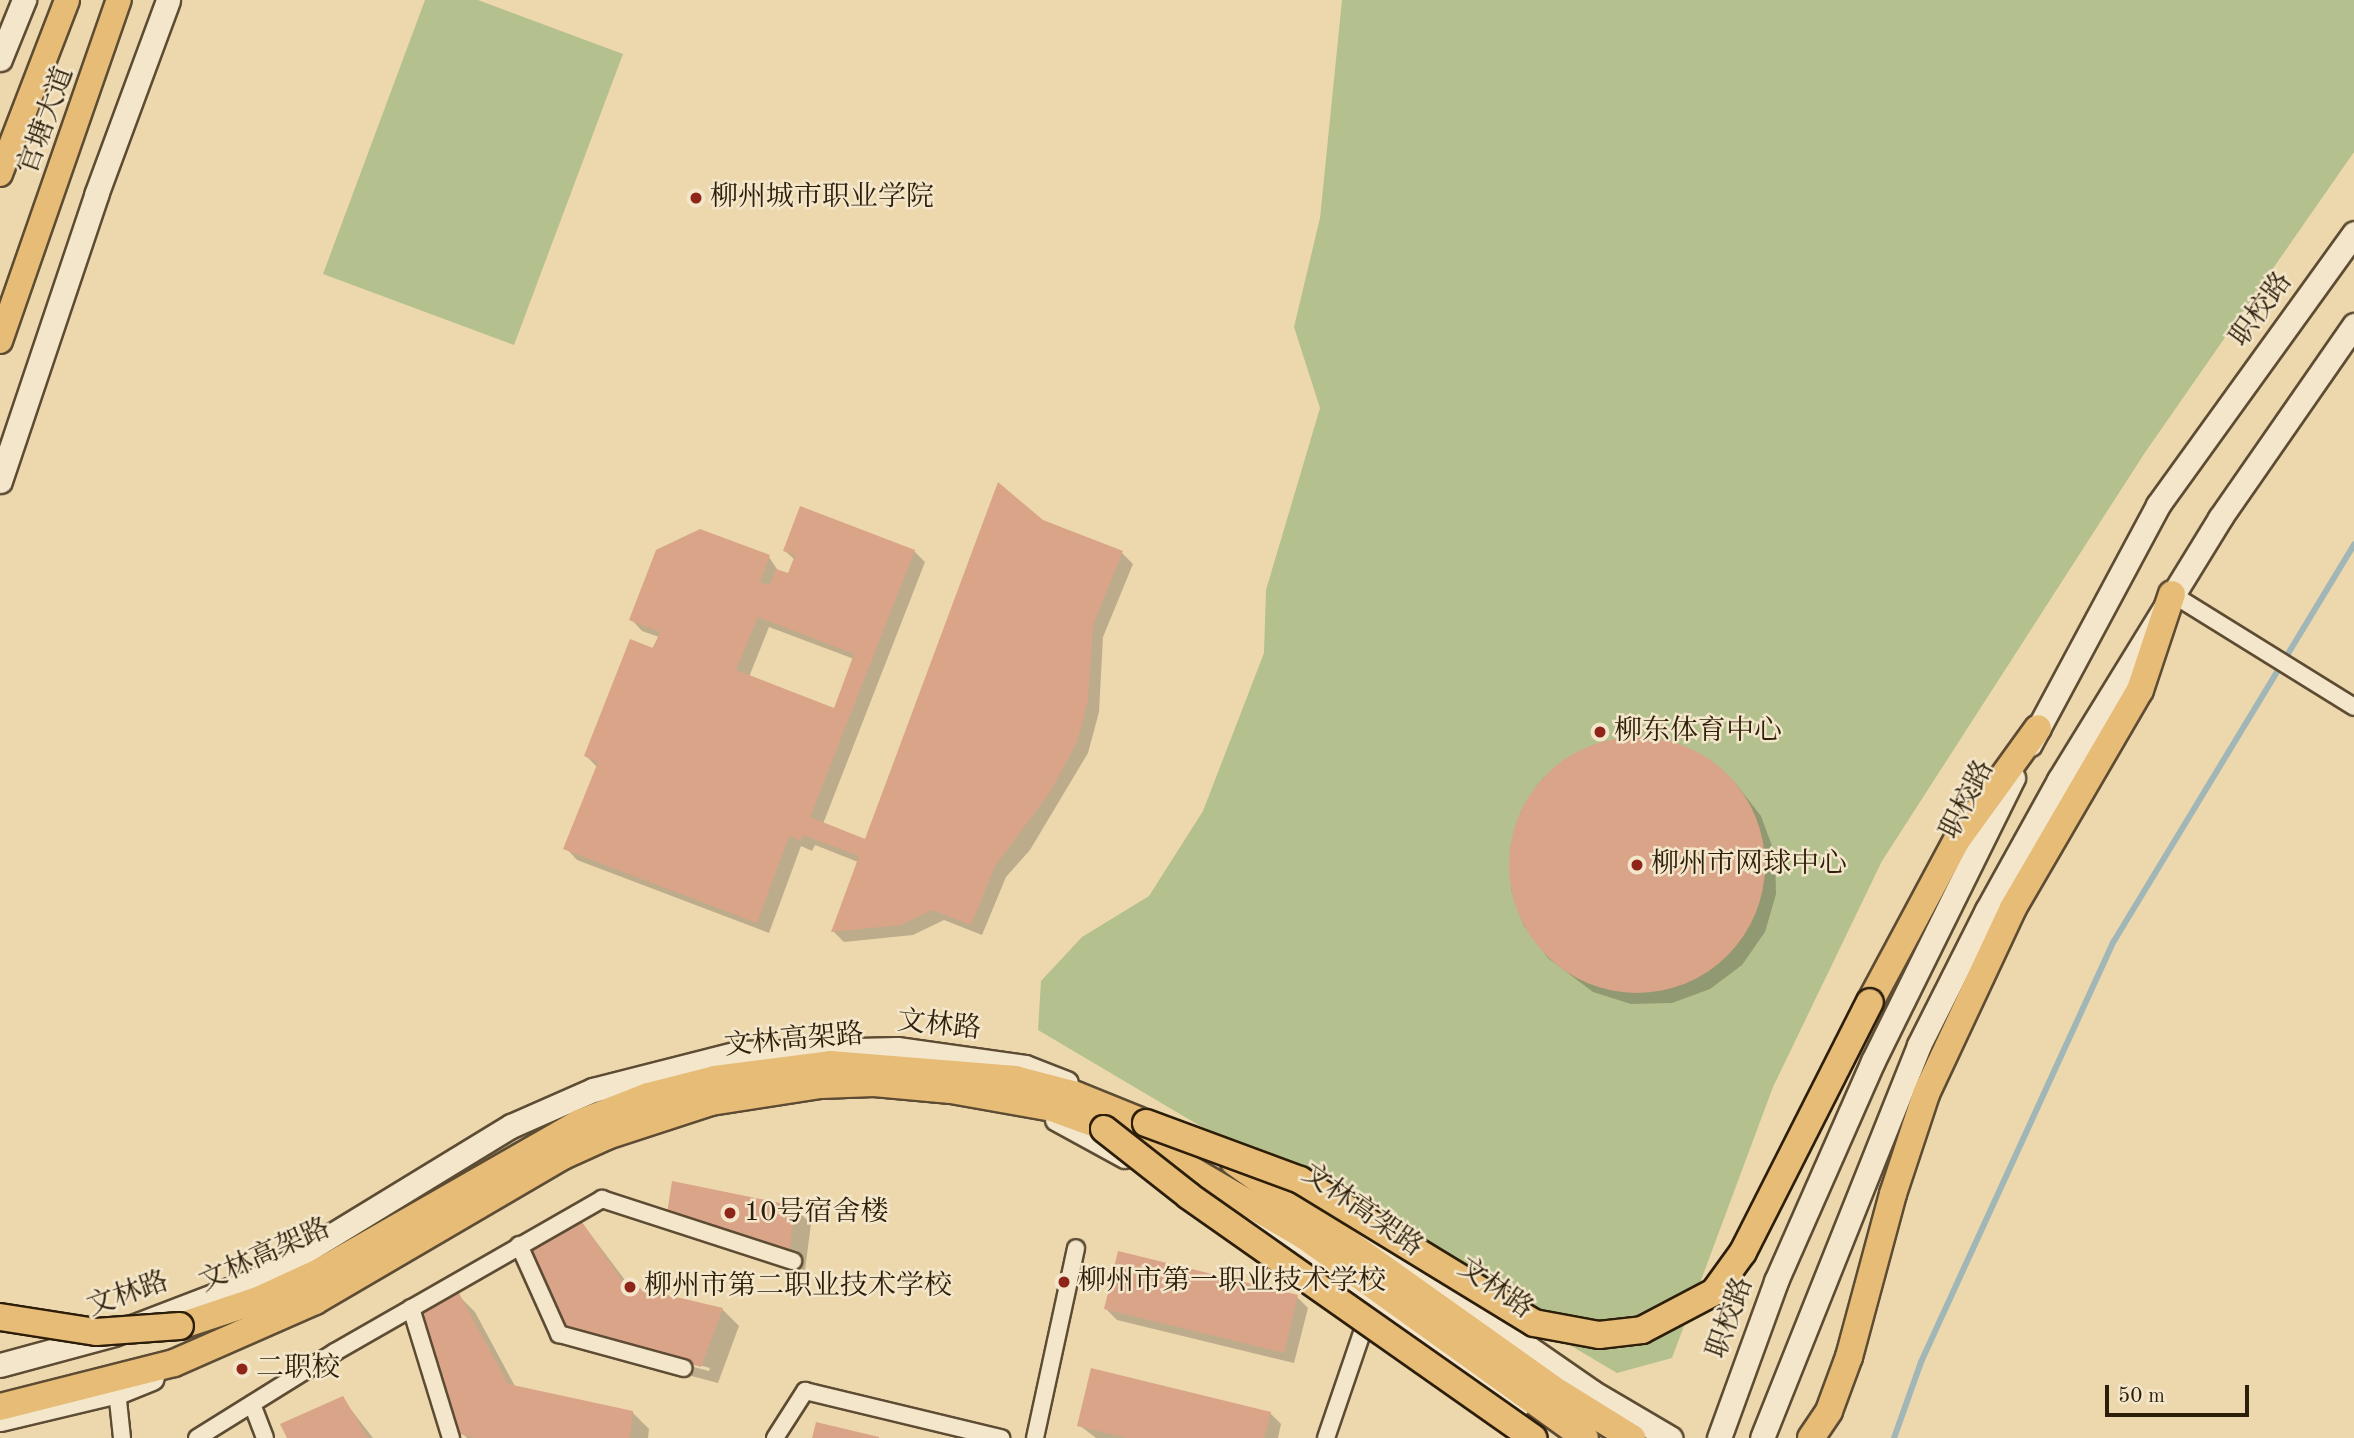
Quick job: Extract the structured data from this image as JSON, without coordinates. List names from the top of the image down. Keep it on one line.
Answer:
{"streets":{"highway":["文林高架路"],"main road":["官塘大道","职校路","文林路"]},"places":["柳州城市职业学院","柳东体育中心","柳州市网球中心","10号宿舍楼","柳州市第一职业技术学校","柳州市第二职业技术学校","二职校"],"scale_bar":"50 m"}
